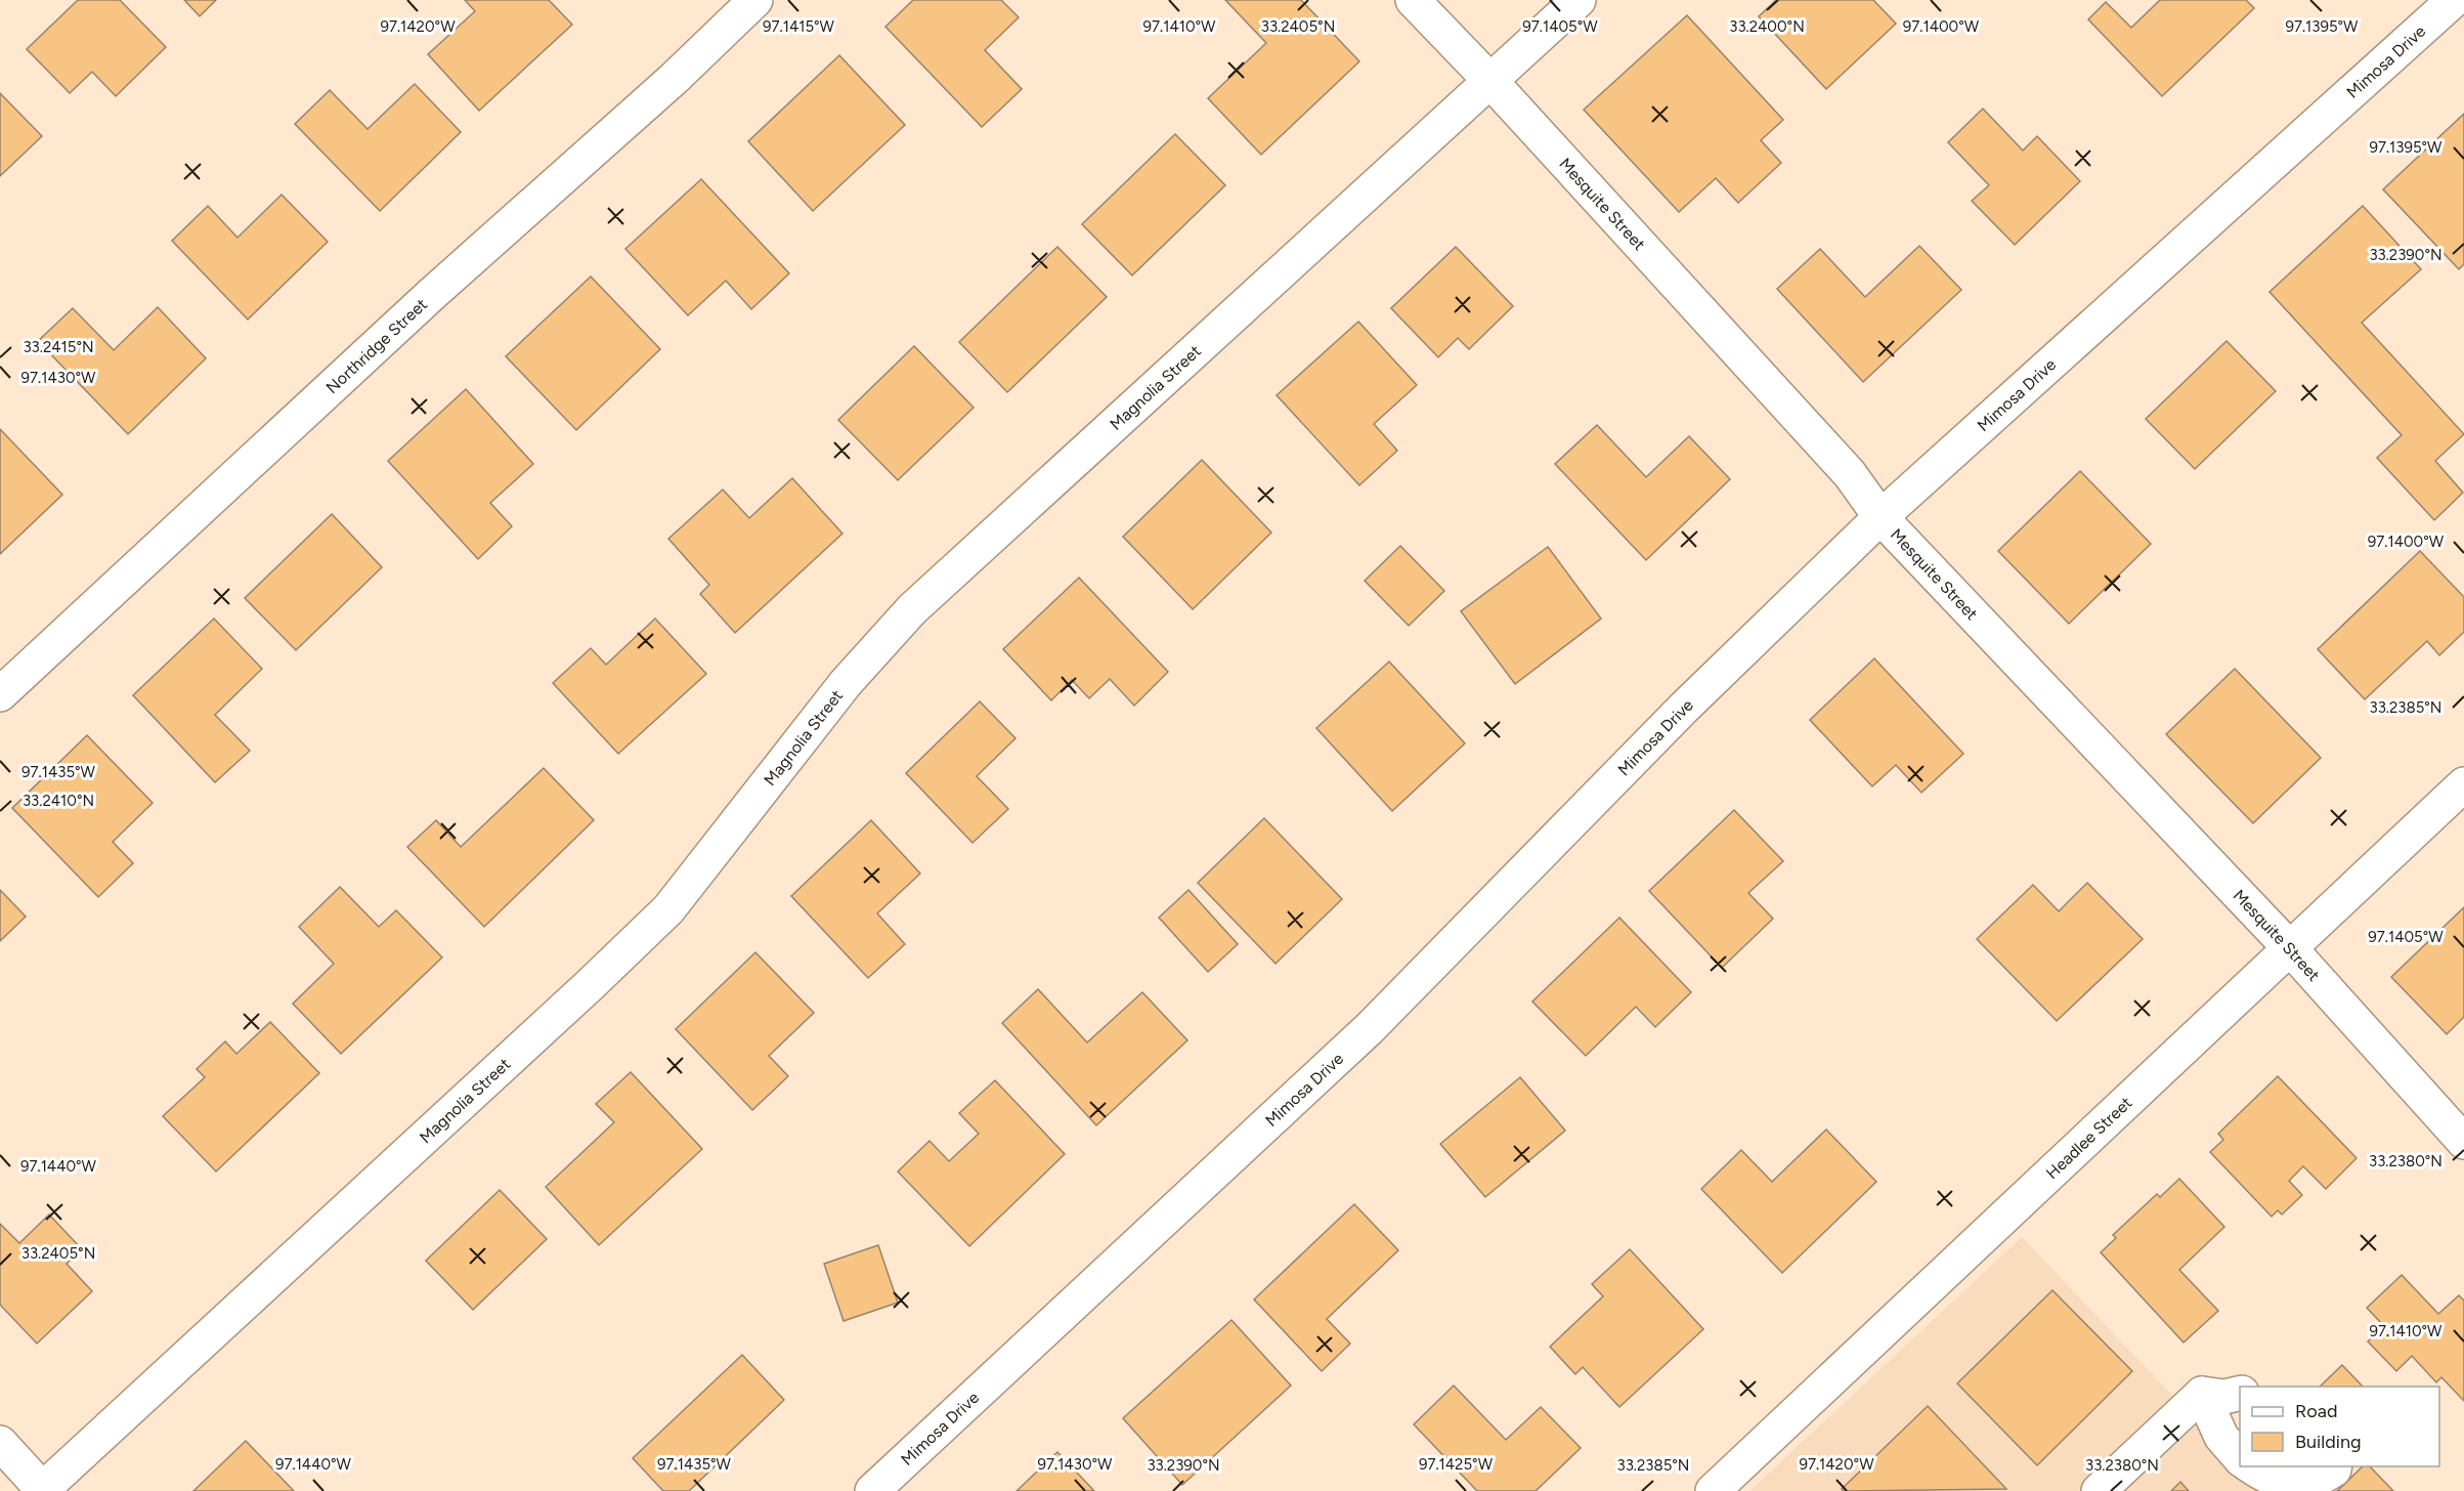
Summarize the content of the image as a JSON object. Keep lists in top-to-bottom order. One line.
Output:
{"streets":{"street":["Mimosa Drive","Mesquite Street","Northridge Street","Magnolia Street","Headlee Street"]},"crossings":[["Mimosa Drive","Mesquite Street"],["Mesquite Street","Magnolia Street"],["Mesquite Street","Headlee Street"]],"legend":["Road","Building"],"coordinates":["33.2405°N","33.2400°N","97.1400°W","97.1395°W","97.1420°W","97.1415°W","97.1410°W","97.1405°W","33.2390°N","33.2415°N","97.1430°W","33.2385°N","97.1435°W","33.2410°N","33.2380°N","97.1440°W","97.1425°W"]}
